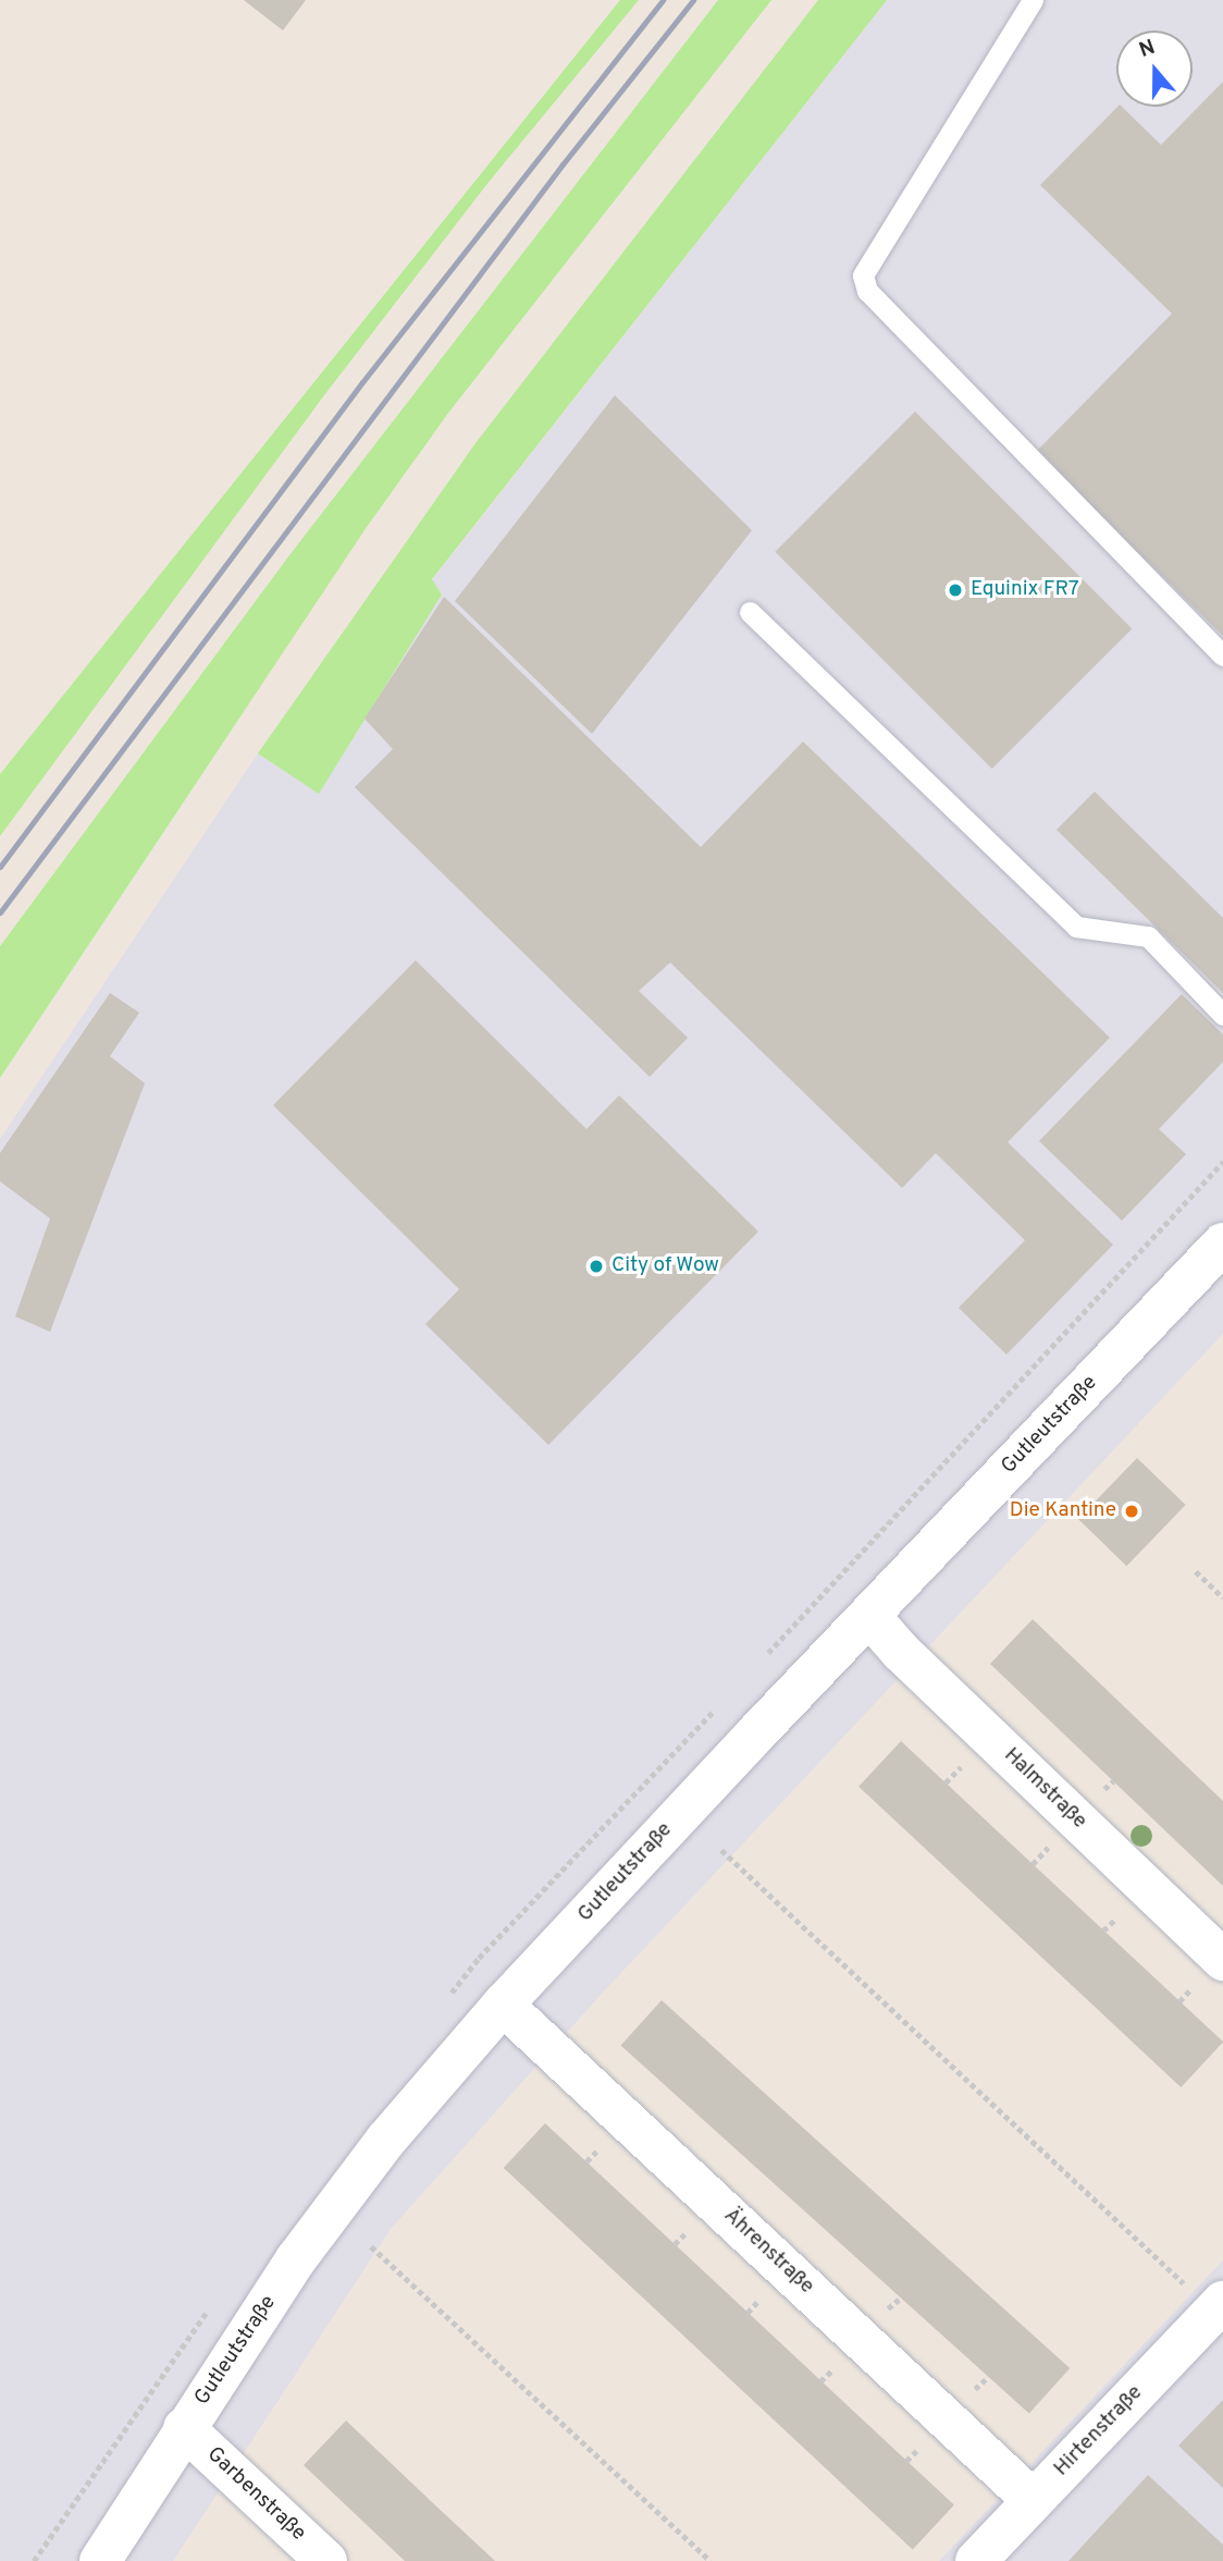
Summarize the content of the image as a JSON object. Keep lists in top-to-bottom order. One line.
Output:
{"streets":{"street":["Gutleutstraße","Halmstraße","Ährenstraße","Hirtenstraße","Garbenstraße"]},"crossings":[["Gutleutstraße","Halmstraße"],["Gutleutstraße","Ährenstraße"],["Gutleutstraße","Garbenstraße"],["Ährenstraße","Hirtenstraße"]],"places":["Equinix FR7","City of Wow","Die Kantine"],"north":"top"}
